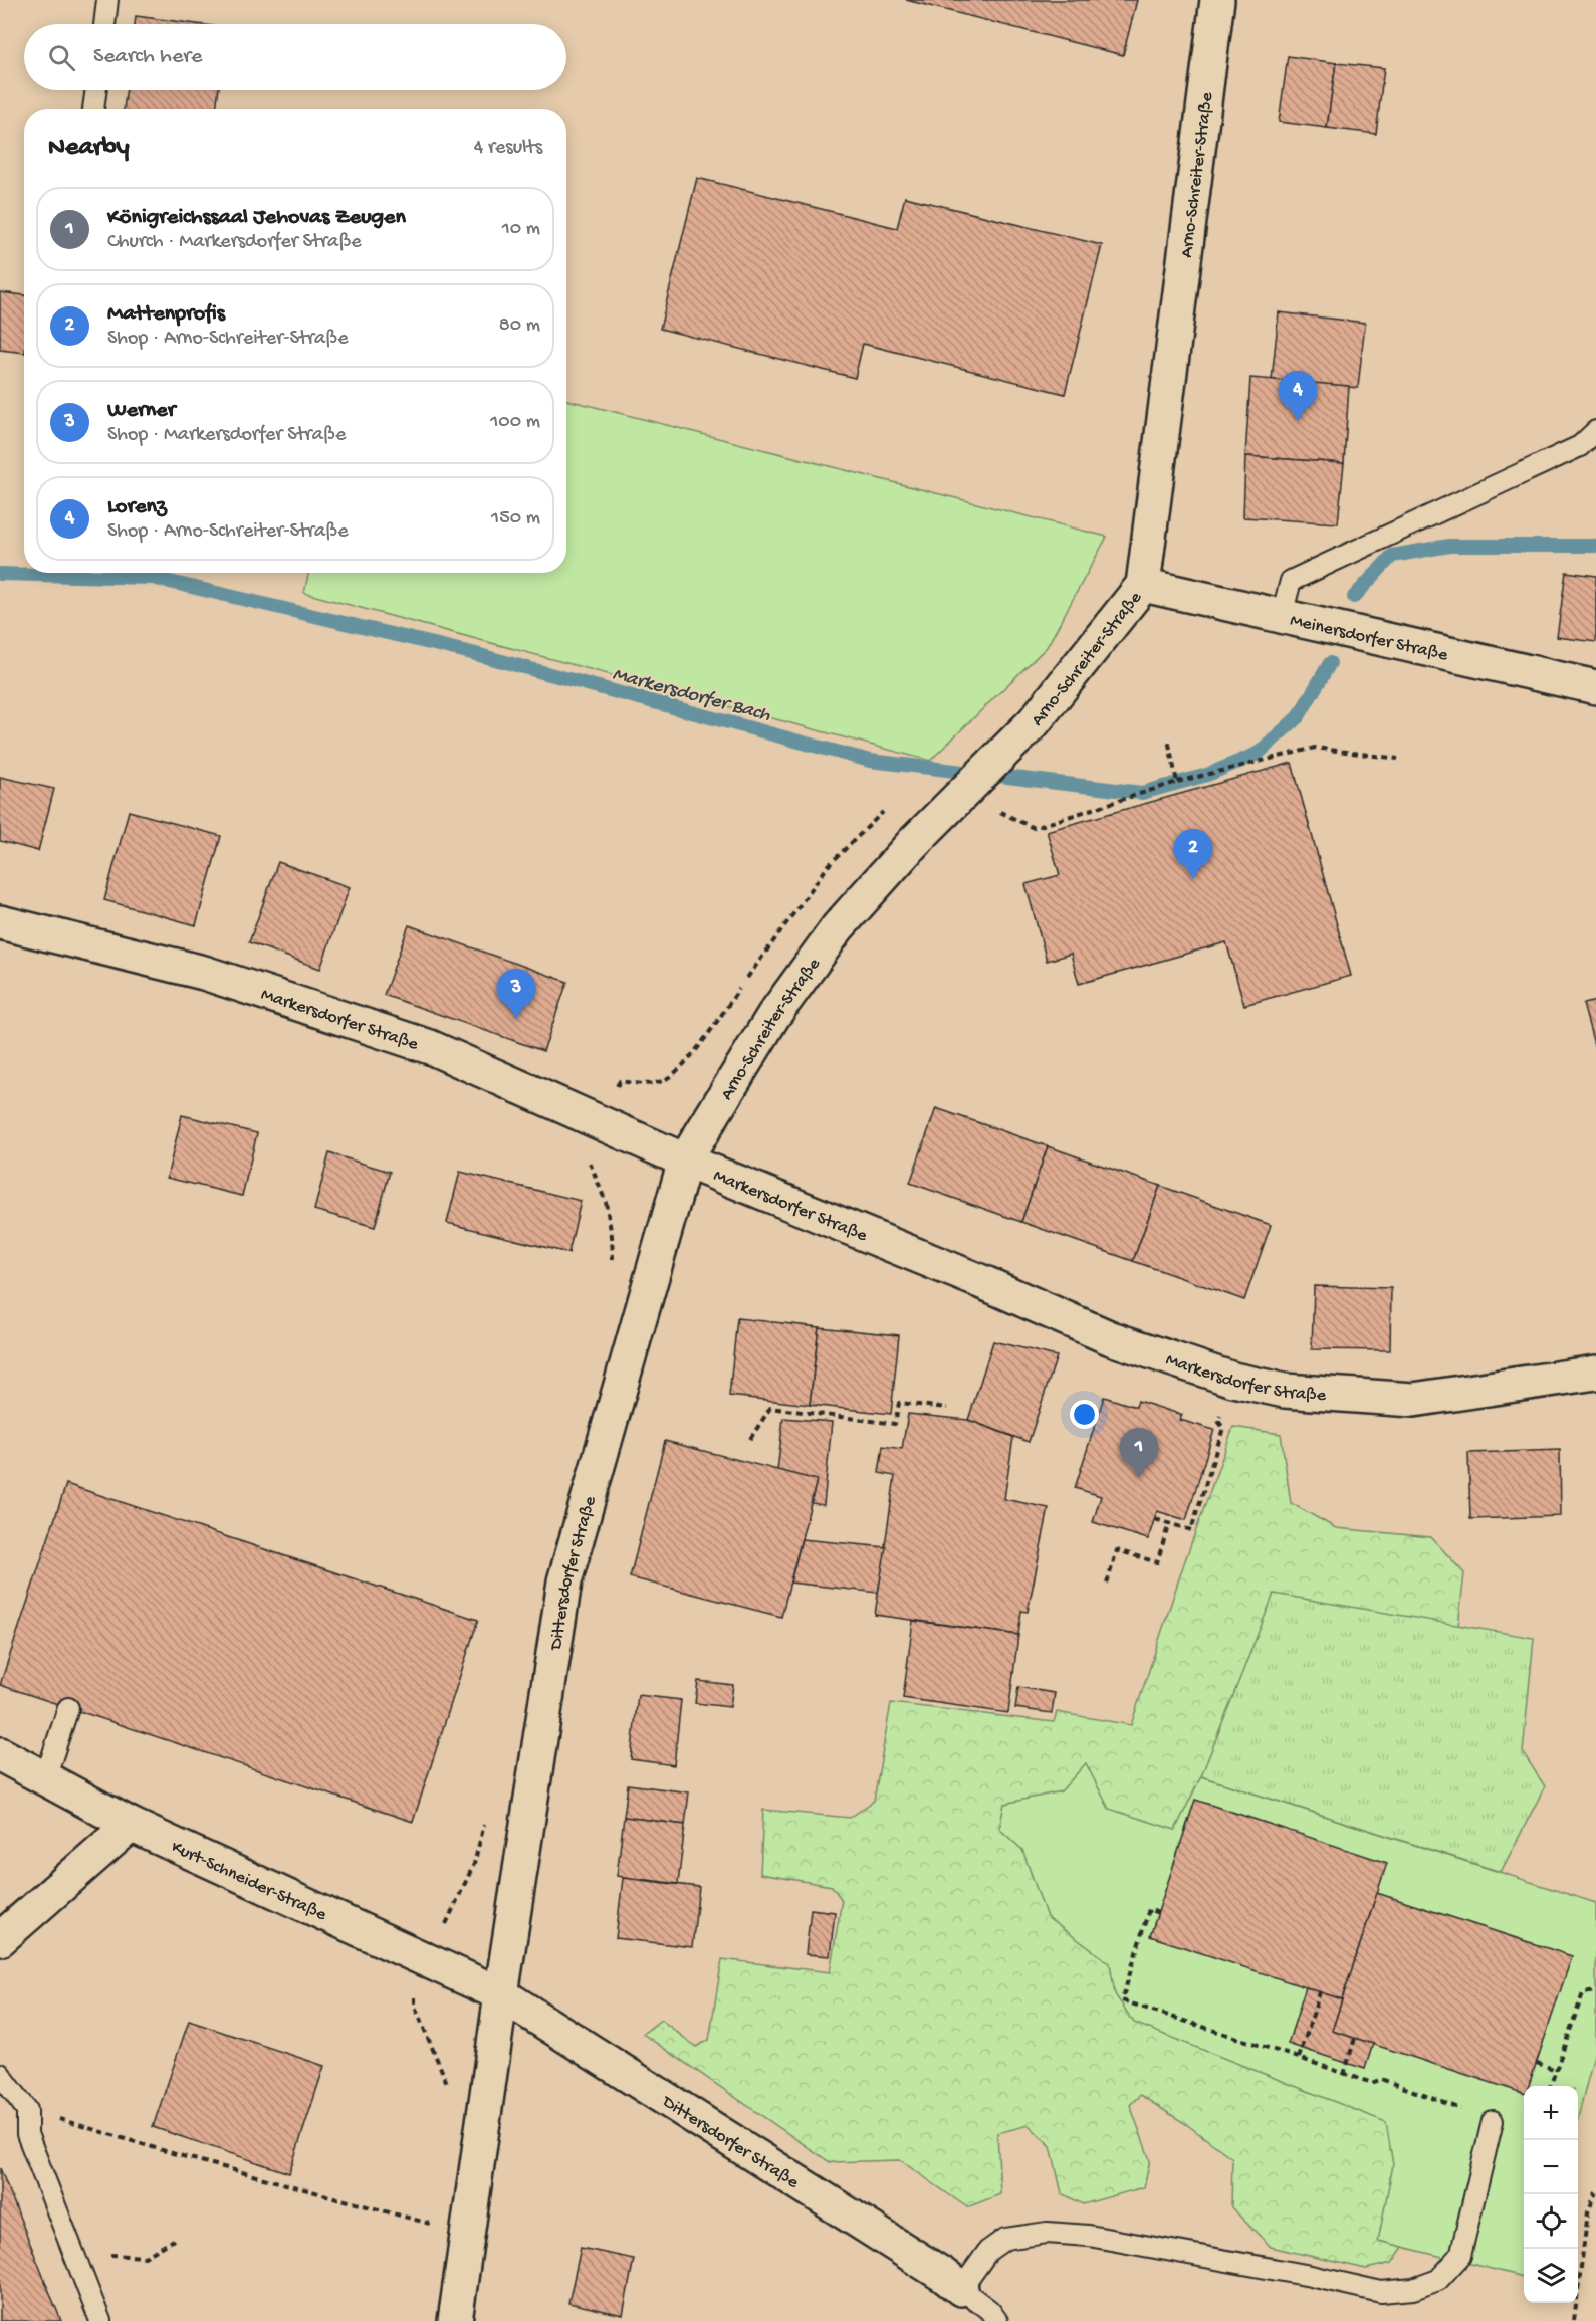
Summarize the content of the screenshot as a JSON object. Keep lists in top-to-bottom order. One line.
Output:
{"streets":{"street":["Arno-Schreiter-Straße","Meinersdorfer Straße","Markersdorfer Straße","Dittersdorfer Straße","Kurt-Schneider-Straße"]},"crossings":[["Arno-Schreiter-Straße","Meinersdorfer Straße"],["Arno-Schreiter-Straße","Markersdorfer Straße"],["Arno-Schreiter-Straße","Dittersdorfer Straße"],["Markersdorfer Straße","Dittersdorfer Straße"],["Dittersdorfer Straße","Kurt-Schneider-Straße"]],"water":["Markersdorfer Bach"],"page":{"search":"Search here","heading":["Nearby","4 results"],"list":[{"mark":"1","name":"Königreichssaal Jehovas Zeugen","note":"Church · Markersdorfer Straße","value":"10 m"},{"mark":"2","name":"Mattenprofis","note":"Shop · Arno-Schreiter-Straße","value":"80 m"},{"mark":"3","name":"Werner","note":"Shop · Markersdorfer Straße","value":"100 m"},{"mark":"4","name":"Lorenz","note":"Shop · Arno-Schreiter-Straße","value":"150 m"}],"pins":["4","2","3","1"],"map_buttons":["+","−"]}}
